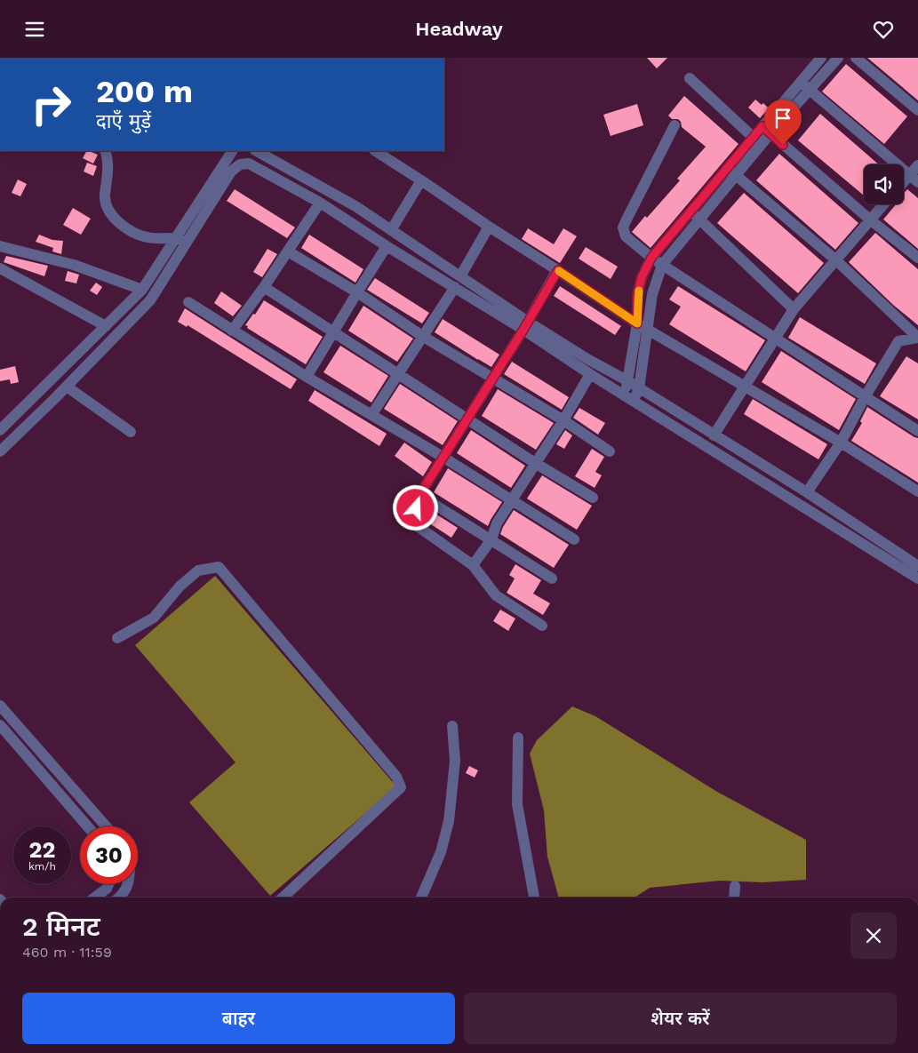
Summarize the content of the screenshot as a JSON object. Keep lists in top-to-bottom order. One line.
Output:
{"page":{"header":"Headway","turn":["200 m","दाएँ मुड़ें"],"speed":"22 km/h","limit":"30","heading":["2 मिनट","460 m · 11:59"],"buttons":["बाहर","शेयर करें"]}}
